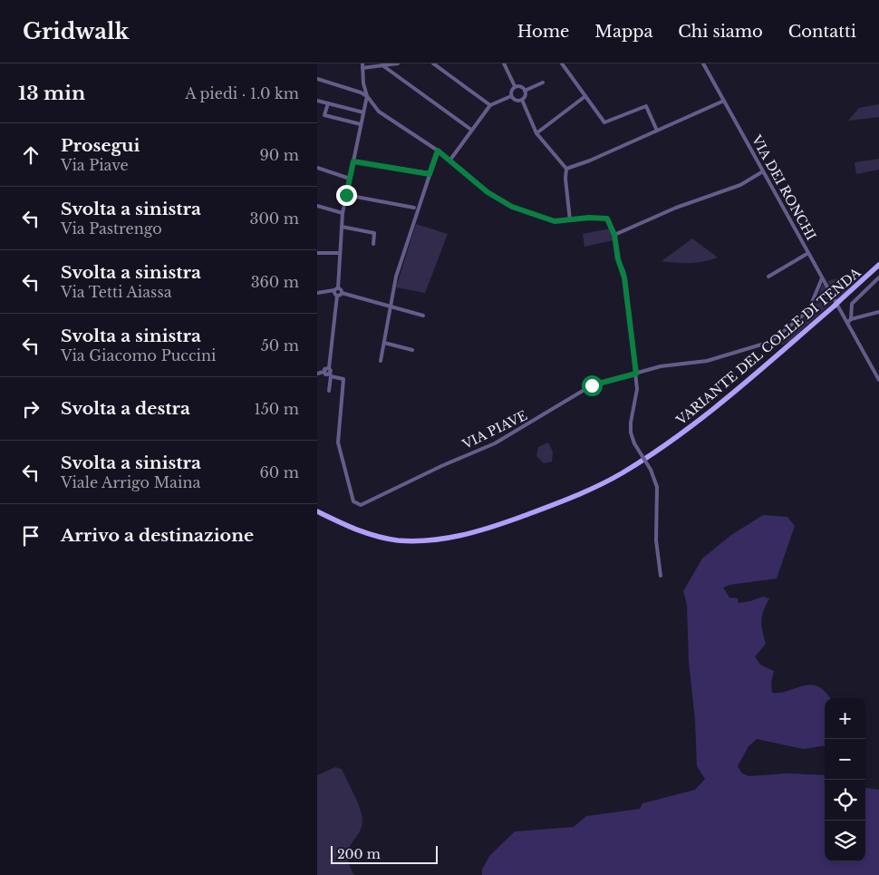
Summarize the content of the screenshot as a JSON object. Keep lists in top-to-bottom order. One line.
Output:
{"streets":{"main road":["VARIANTE DEL COLLE DI TENDA"],"street":["VIA DEI RONCHI","VIA PIAVE"]},"crossings":[["VIA DEI RONCHI","VIA PIAVE"]],"scale_bar":"200 m","page":{"header":"Gridwalk","nav":["Home","Mappa","Chi siamo","Contatti"],"heading":["13 min","A piedi · 1.0 km"],"list":[["Prosegui","Via Piave","90 m"],["Svolta a sinistra","Via Pastrengo","300 m"],["Svolta a sinistra","Via Tetti Aiassa","360 m"],["Svolta a sinistra","Via Giacomo Puccini","50 m"],["Svolta a destra","150 m"],["Svolta a sinistra","Viale Arrigo Maina","60 m"],"Arrivo a destinazione"],"map_buttons":["+","−"],"scale":"200 m"}}
